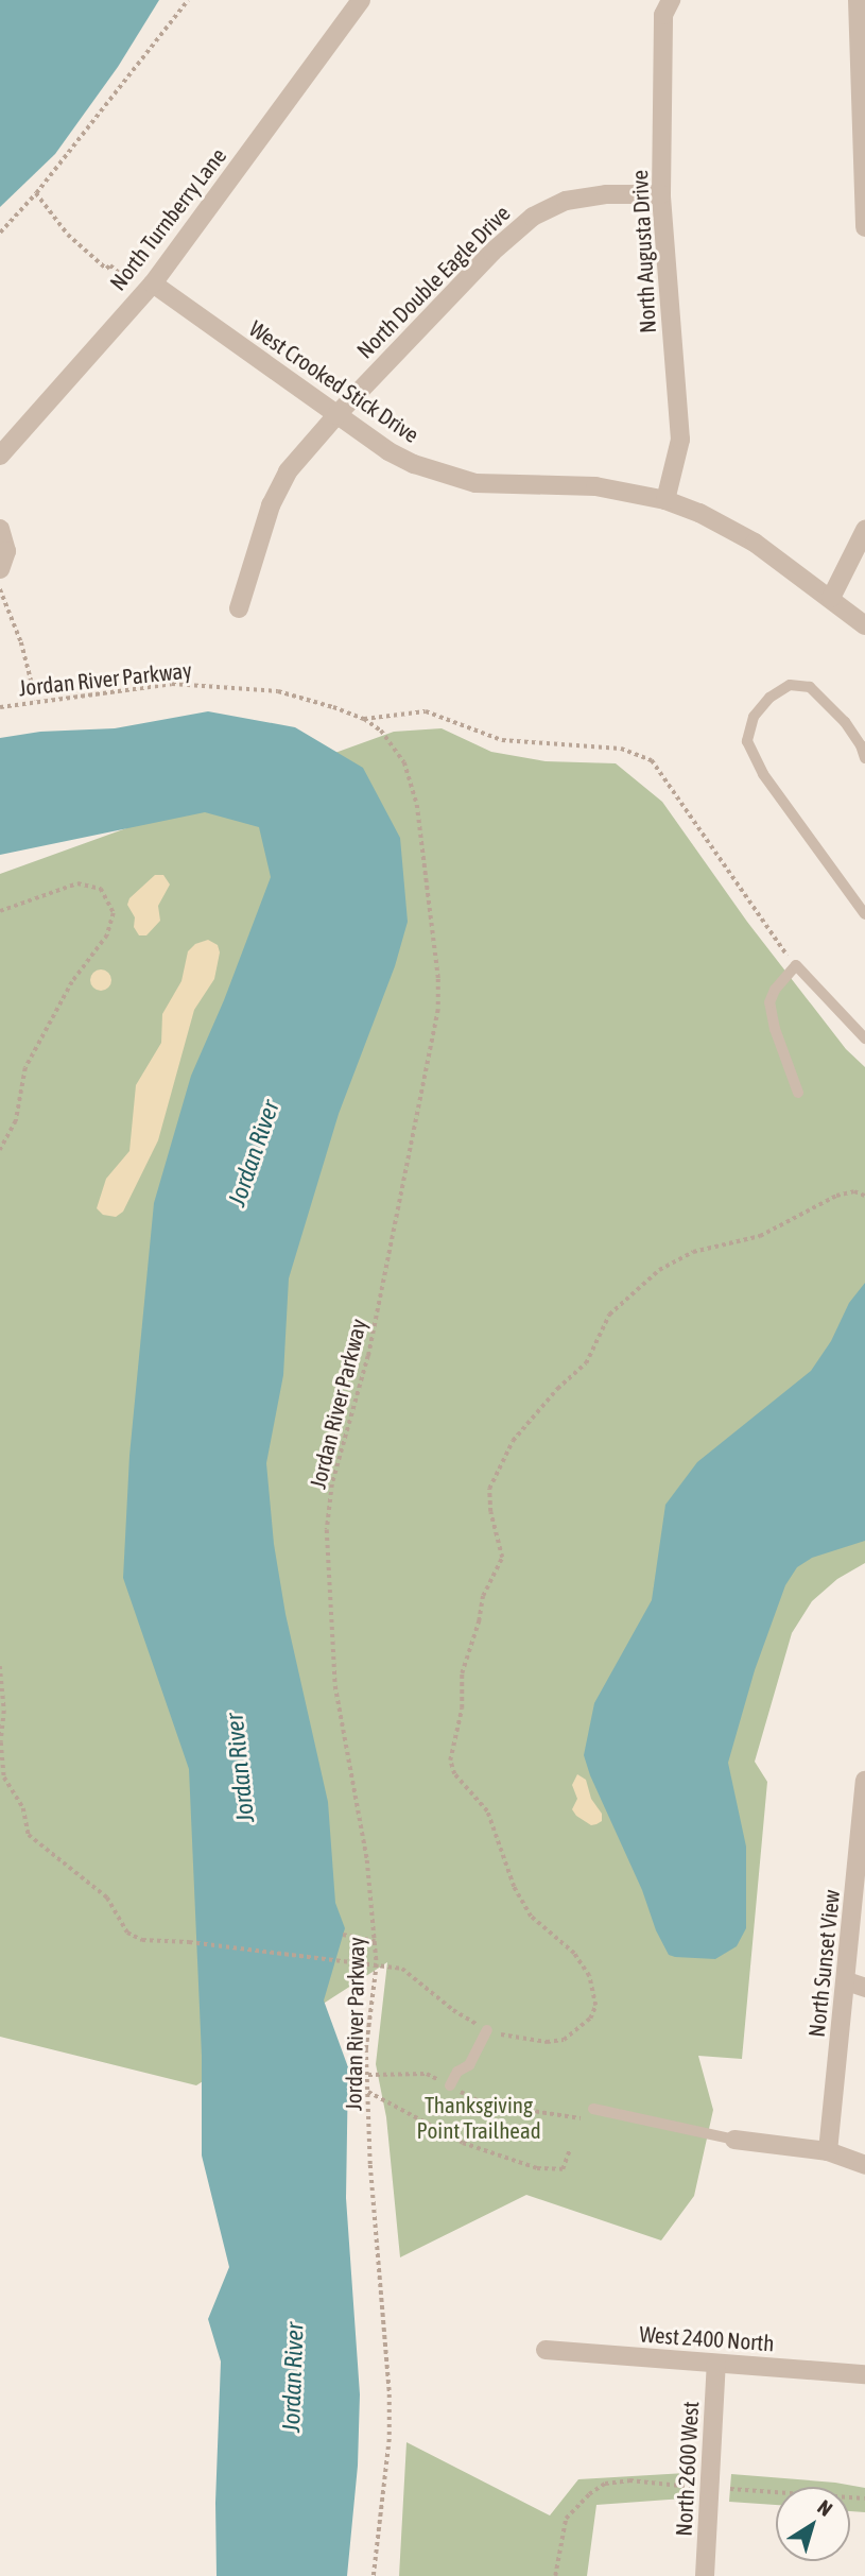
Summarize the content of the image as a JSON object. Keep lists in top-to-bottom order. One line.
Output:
{"streets":{"street":["North Turnberry Lane","North Augusta Drive","North Double Eagle Drive","West Crooked Stick Drive","North Sunset View","West 2400 North","North 2600 West"],"path":["Jordan River Parkway"]},"crossings":[["North Turnberry Lane","West Crooked Stick Drive"],["North Augusta Drive","North Double Eagle Drive"],["North Augusta Drive","West Crooked Stick Drive"],["North Double Eagle Drive","West Crooked Stick Drive"],["West 2400 North","North 2600 West"]],"water":["Jordan River"],"parks":["Thanksgiving Point Trailhead"],"north":"top right"}
